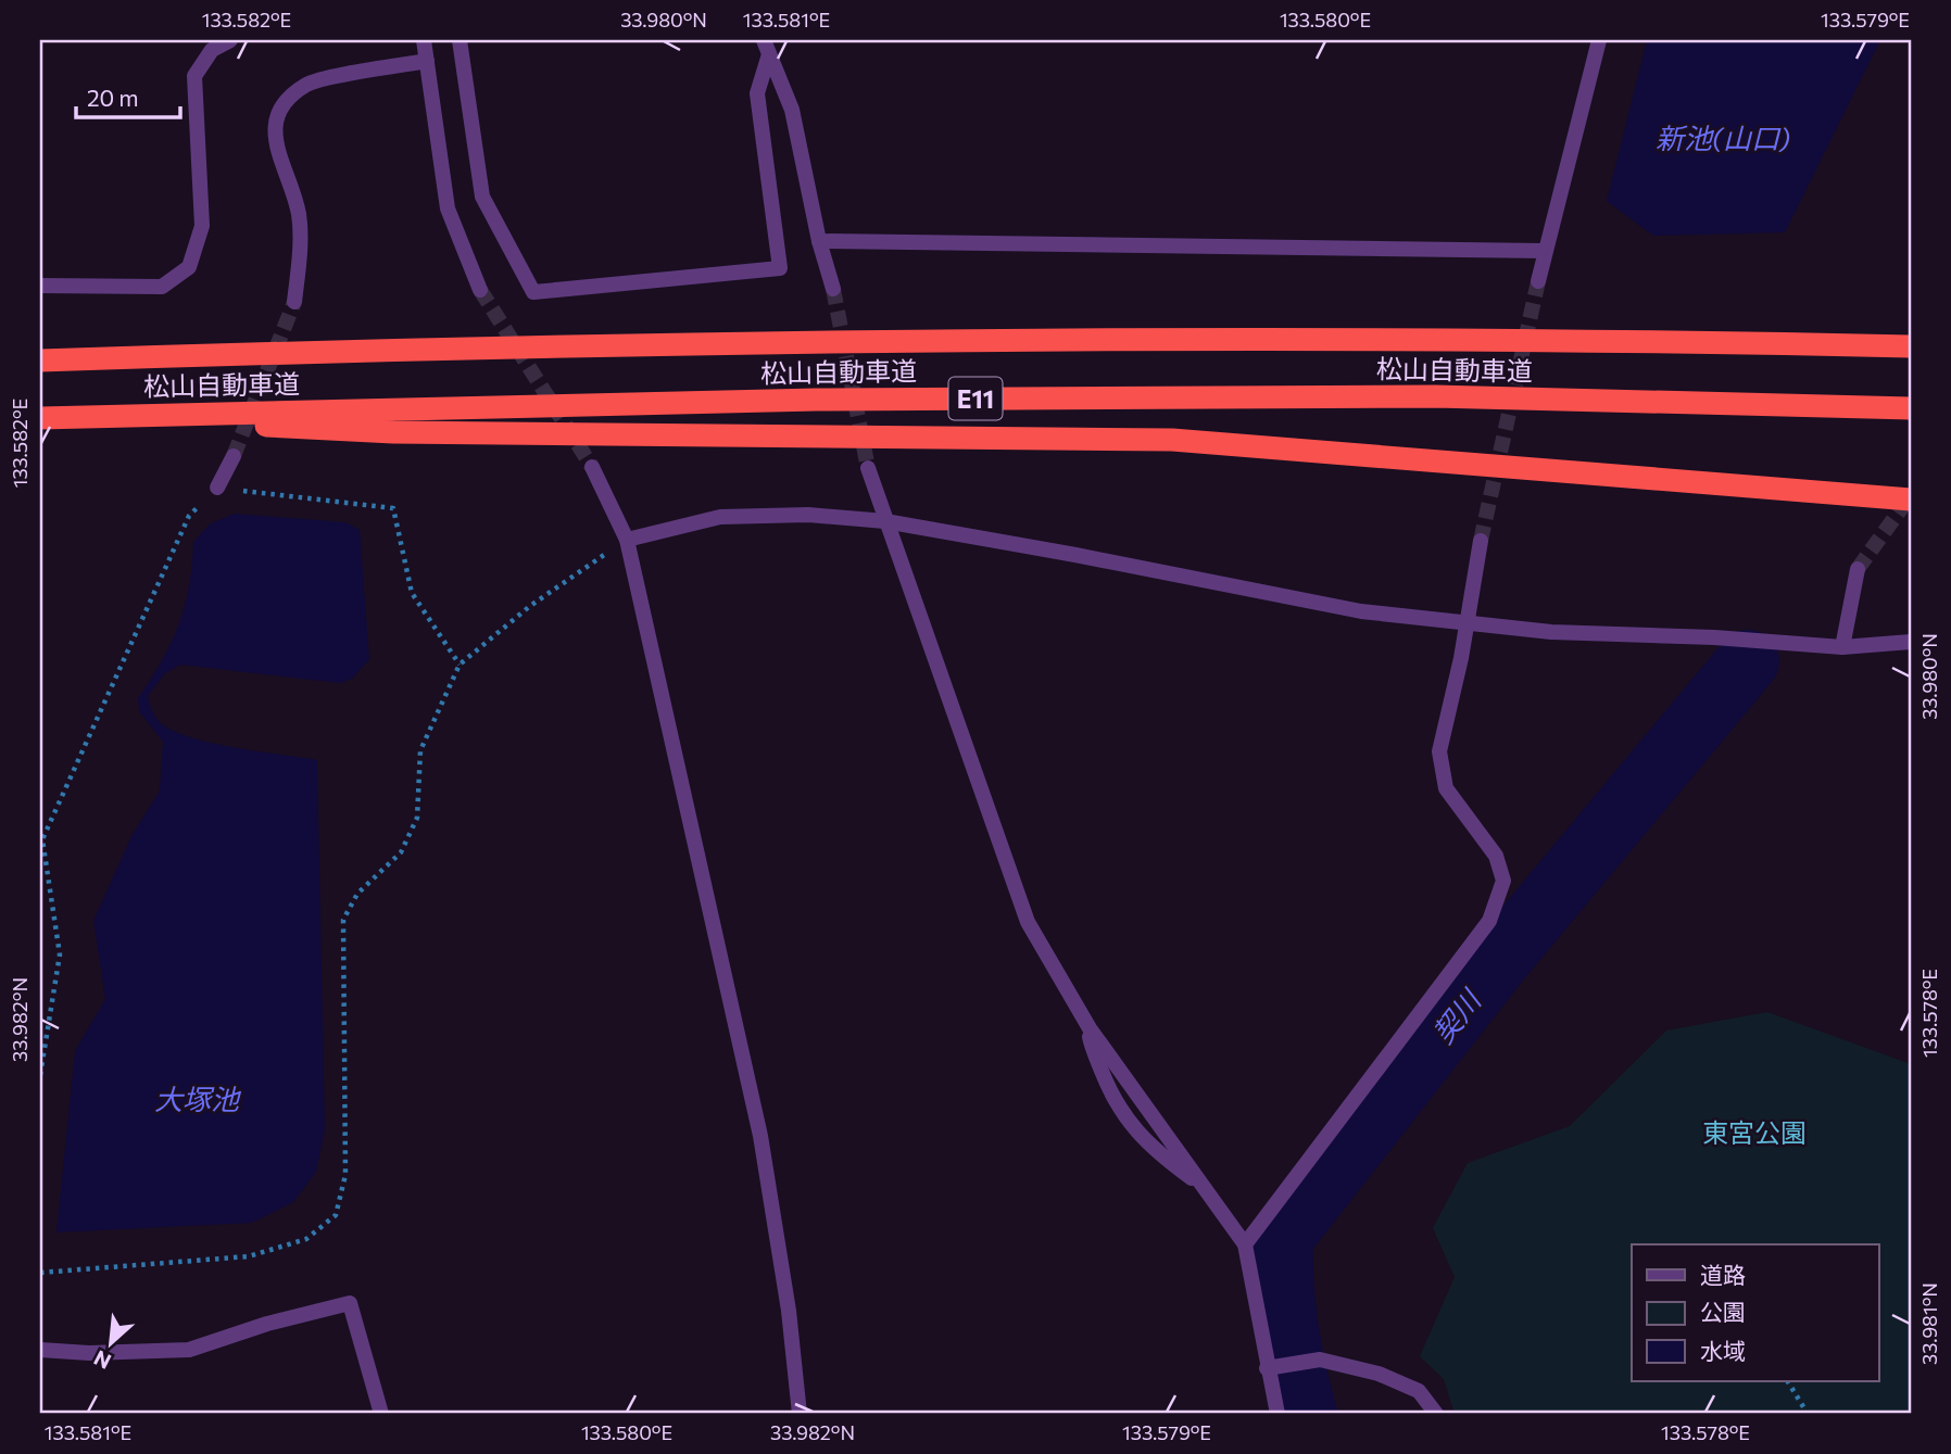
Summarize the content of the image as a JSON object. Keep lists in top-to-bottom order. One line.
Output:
{"streets":{"highway":["松山自動車道","E11"]},"water":["新池(山口)","契川","大塚池"],"parks":["東宮公園"],"legend":["道路","公園","水域"],"scale_bar":"20 m","north":"bottom left","coordinates":["133.582°E","33.980°N","133.581°E","133.580°E","133.579°E","133.578°E","33.982°N","33.981°N"]}
